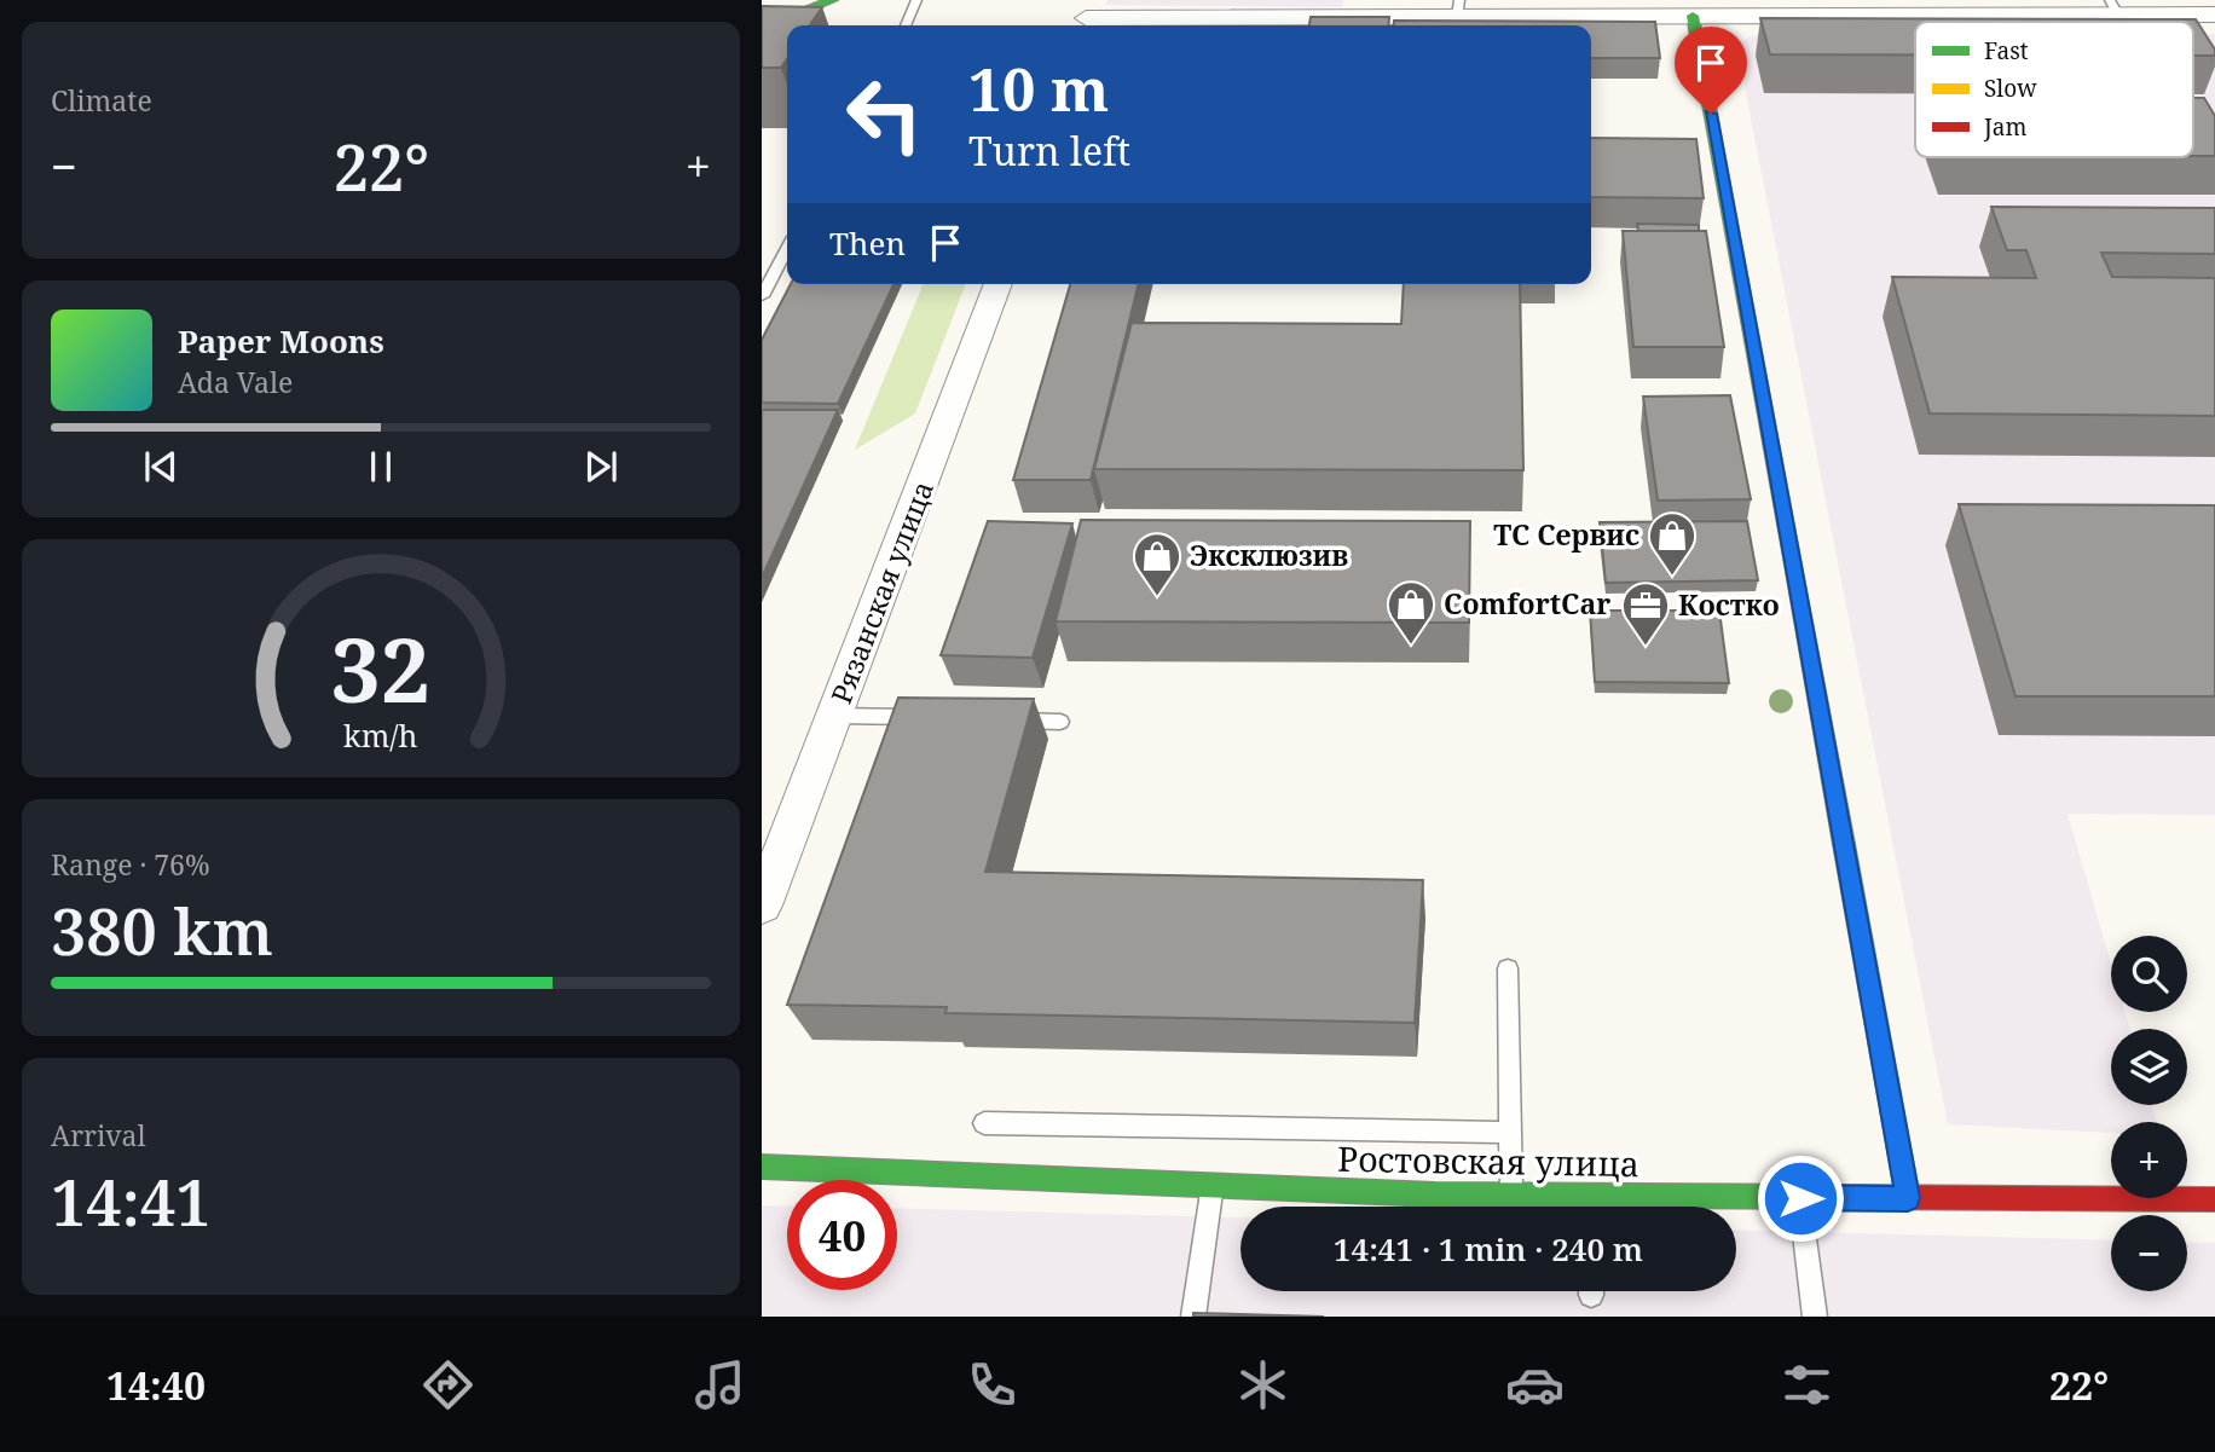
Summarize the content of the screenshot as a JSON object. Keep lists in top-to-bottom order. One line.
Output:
{"streets":{"street":["Рязанская улица","Ростовская улица"]},"places":{"shop":["ТС Сервис","Эксклюзив","ComfortCar"],"office":["Костко"]},"legend":["Fast","Slow","Jam"],"page":{"tile":["Climate",["Range · 76%","380 km"],["Arrival","14:41"]],"turn":["10 m","Turn left"],"heat":["−","22°","+"],"then":"Then","song":["Paper Moons","Ada Vale"],"map_buttons":["+","−"],"limit":"40","trip":"14:41 · 1 min · 240 m","tabs":["14:40","22°"],"gauge":["32","km/h"]}}
